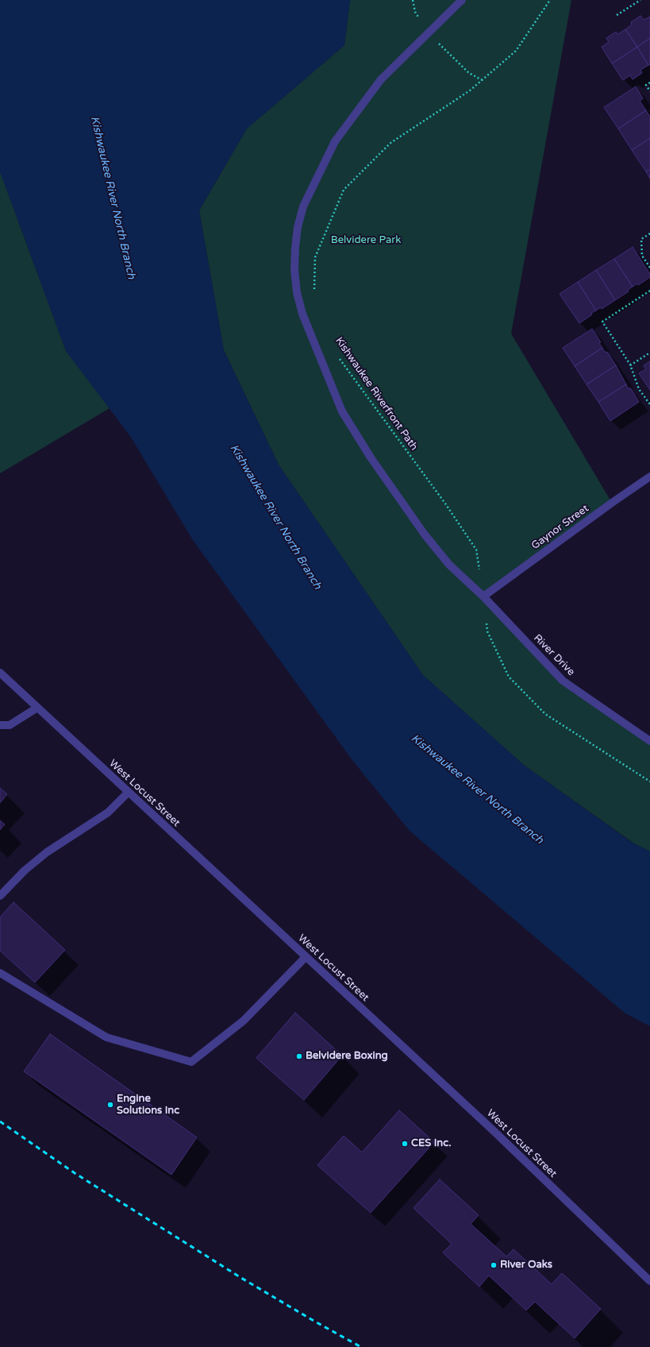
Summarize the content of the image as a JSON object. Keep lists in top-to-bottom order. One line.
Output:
{"streets":{"street":["Gaynor Street","River Drive","West Locust Street"],"path":["Kishwaukee Riverfront Path"]},"crossings":[["Kishwaukee Riverfront Path","Gaynor Street"],["Kishwaukee Riverfront Path","River Drive"],["Gaynor Street","River Drive"]],"water":["Kishwaukee River North Branch"],"parks":["Belvidere Park"],"places":["Belvidere Boxing","Engine Solutions Inc","CES Inc.","River Oaks"]}
